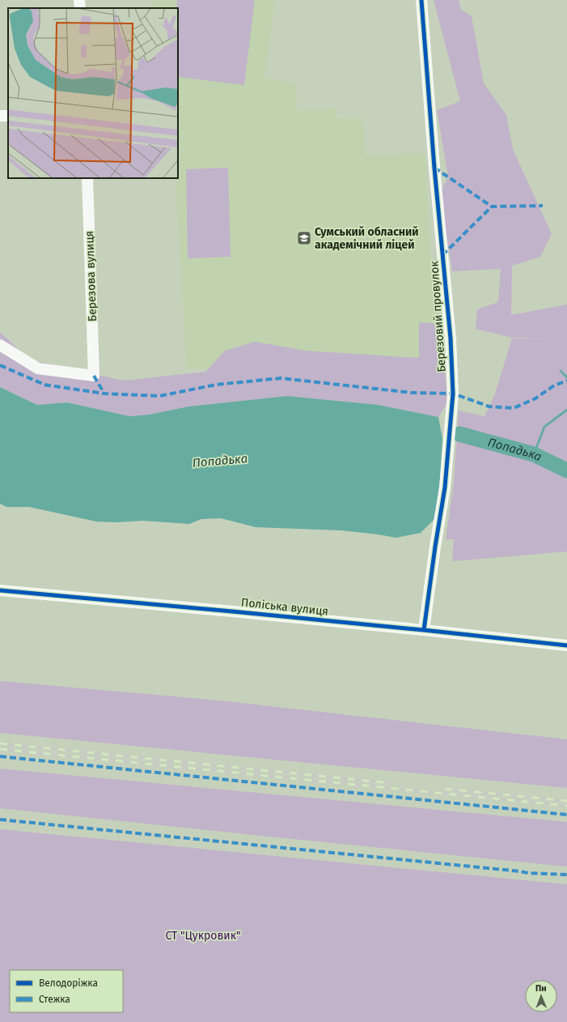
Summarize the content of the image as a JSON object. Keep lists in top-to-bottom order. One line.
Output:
{"streets":{"street":["Березова вулиця","Березовий провулок","Поліська вулиця"]},"crossings":[["Березовий провулок","Поліська вулиця"]],"water":["Попадька"],"parks":["СТ \"Цукровик\""],"places":{"school or university":["Сумський обласний академічний ліцей"]},"legend":["Велодоріжка","Стежка"],"north":"top"}
